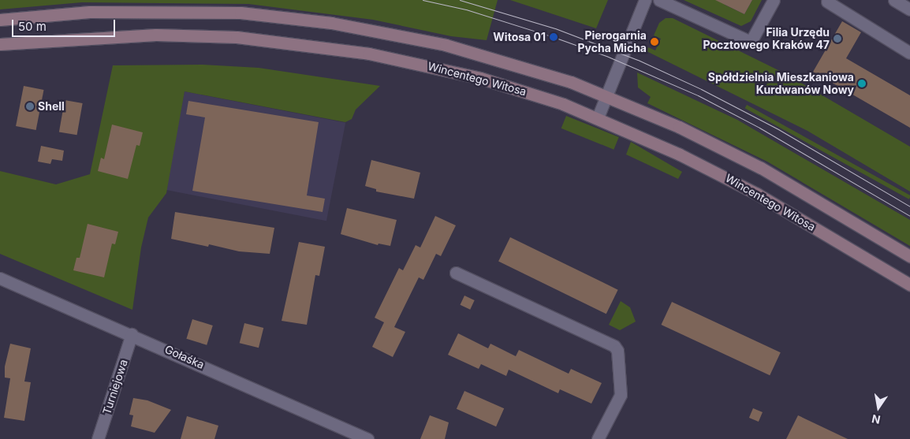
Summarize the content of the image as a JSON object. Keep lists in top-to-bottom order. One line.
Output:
{"streets":{"main road":["Wincentego Witosa"],"street":["Gołaśka","Turniejowa"]},"crossings":[["Gołaśka","Turniejowa"]],"places":["Witosa 01","Filia Urzędu Pocztowego Kraków 47","Pierogarnia Pycha Micha","Spółdzielnia Mieszkaniowa Kurdwanów Nowy","Shell"],"scale_bar":"50 m","north":"bottom"}
